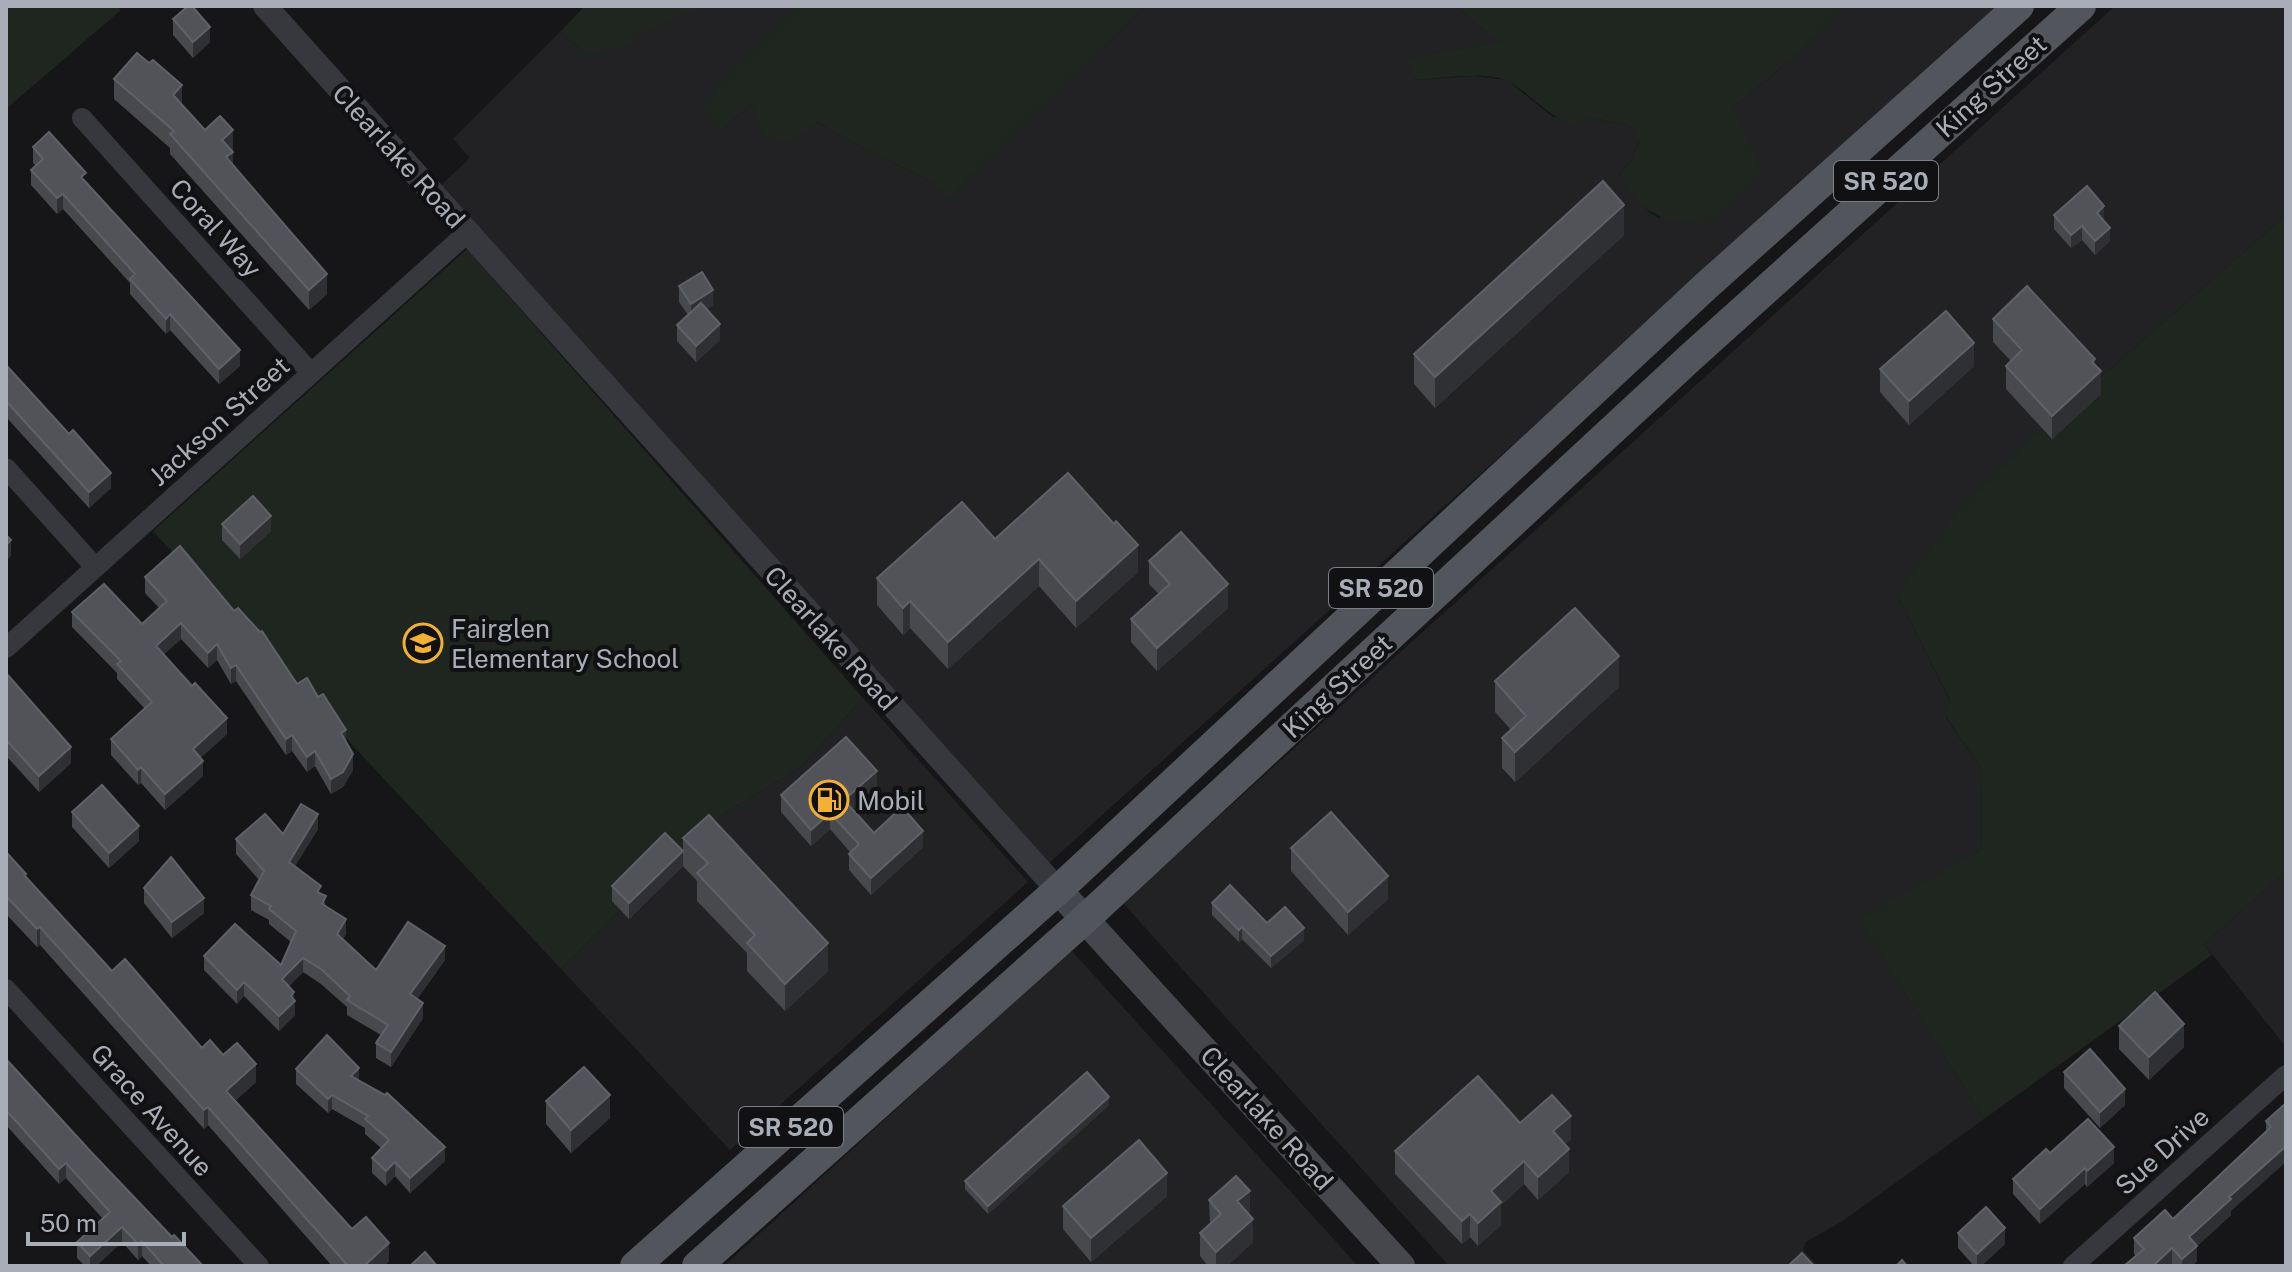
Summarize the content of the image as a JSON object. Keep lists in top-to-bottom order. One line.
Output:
{"streets":{"main road":["King Street","Clearlake Road","SR 520"],"street":["Coral Way","Jackson Street","Grace Avenue","Sue Drive"]},"crossings":[["King Street","Clearlake Road"],["Clearlake Road","Jackson Street"],["Coral Way","Jackson Street"]],"places":{"school or university":["Fairglen Elementary School"],"fuel station":["Mobil"]},"scale_bar":"50 m"}
